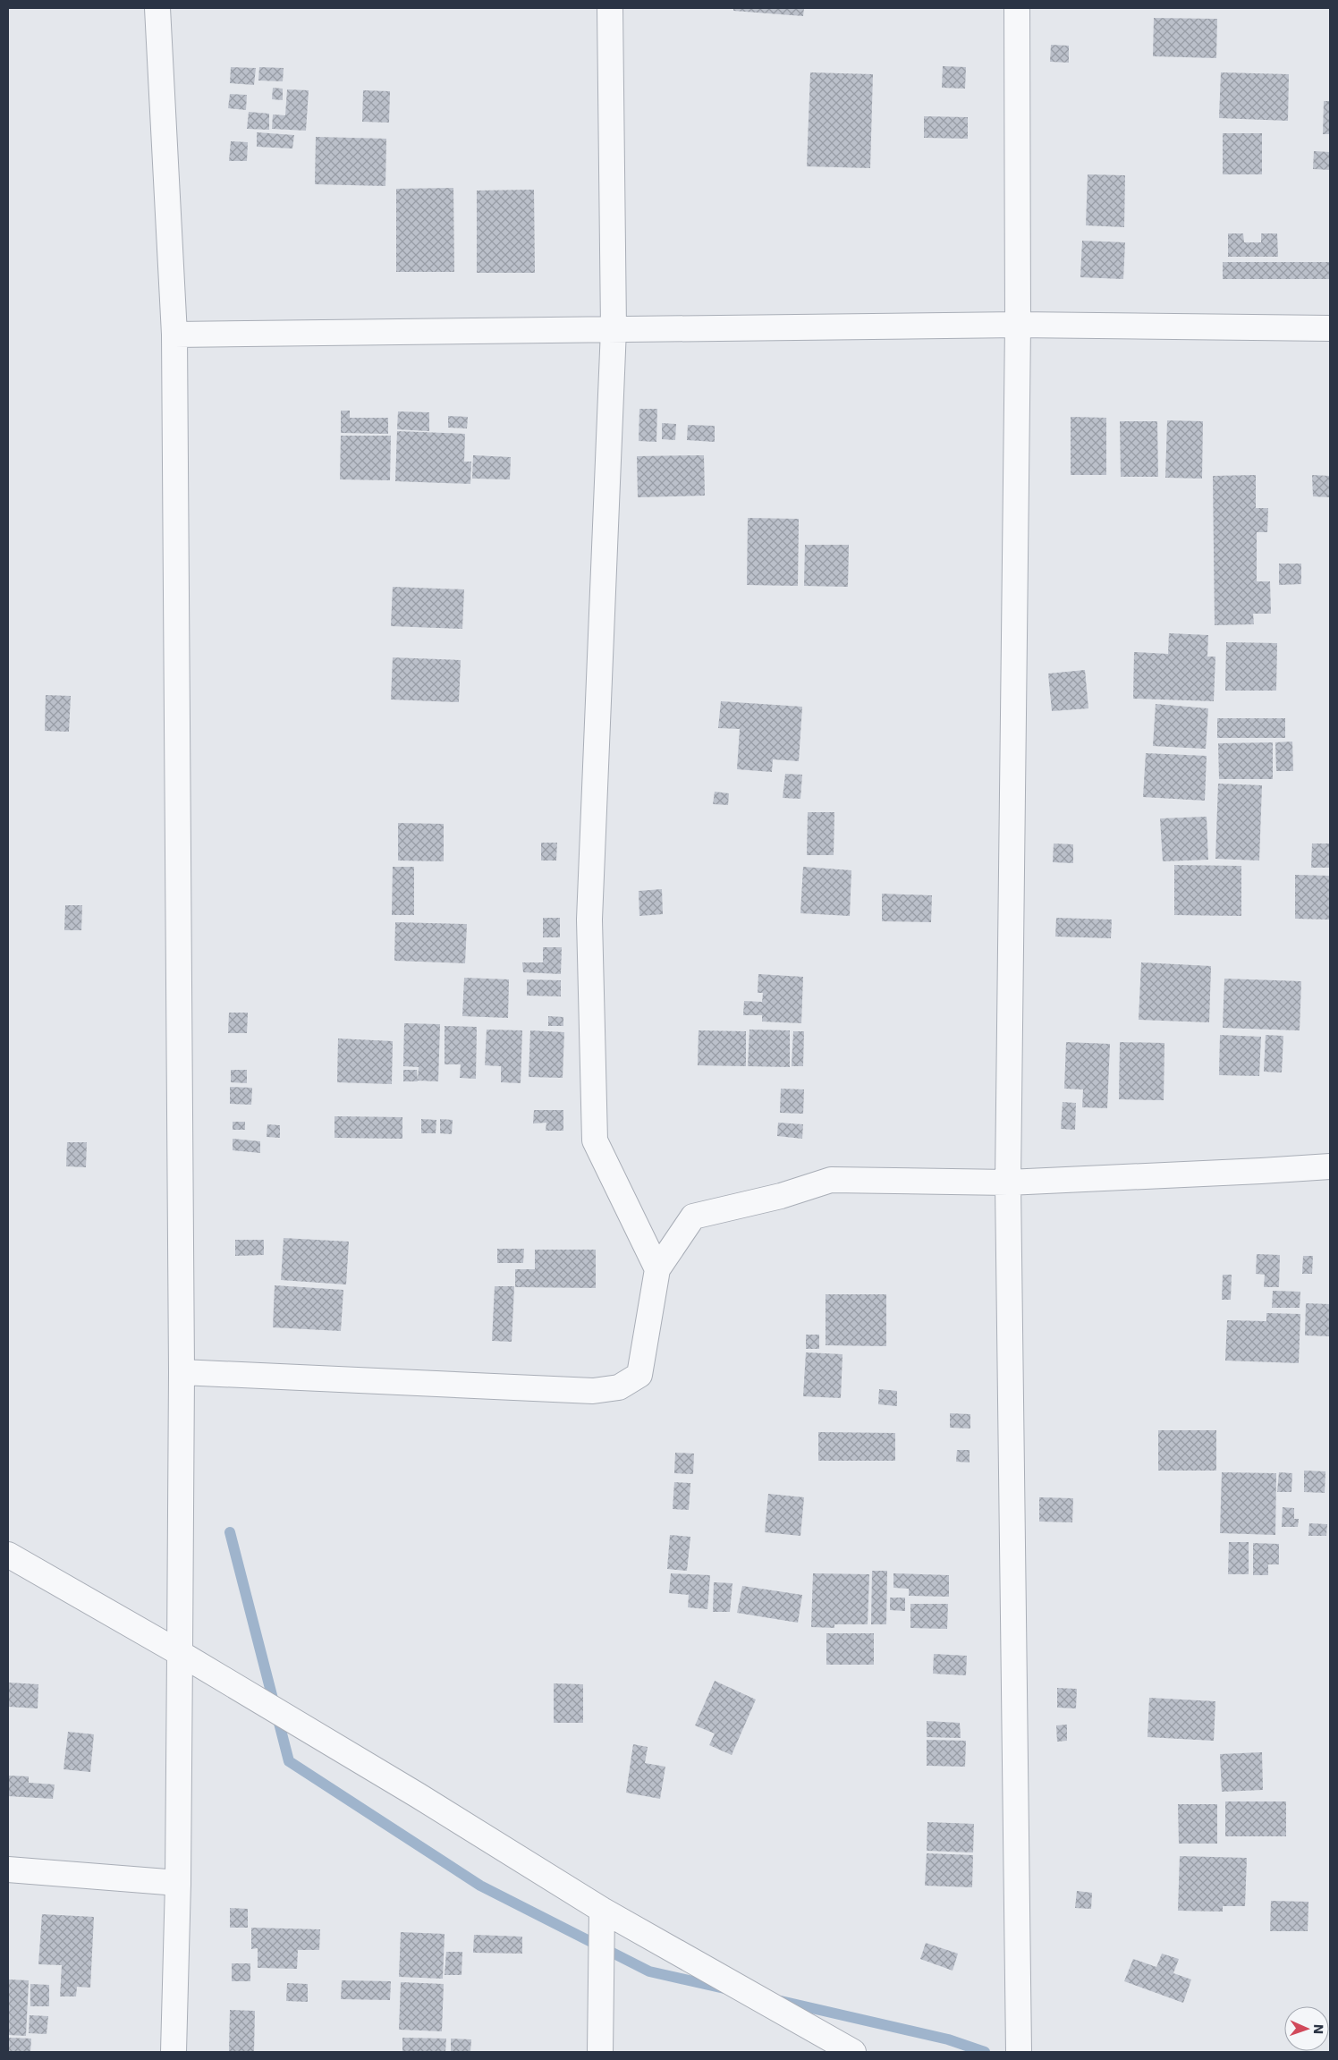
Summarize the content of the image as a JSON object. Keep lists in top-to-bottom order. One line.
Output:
{"north":"right"}
